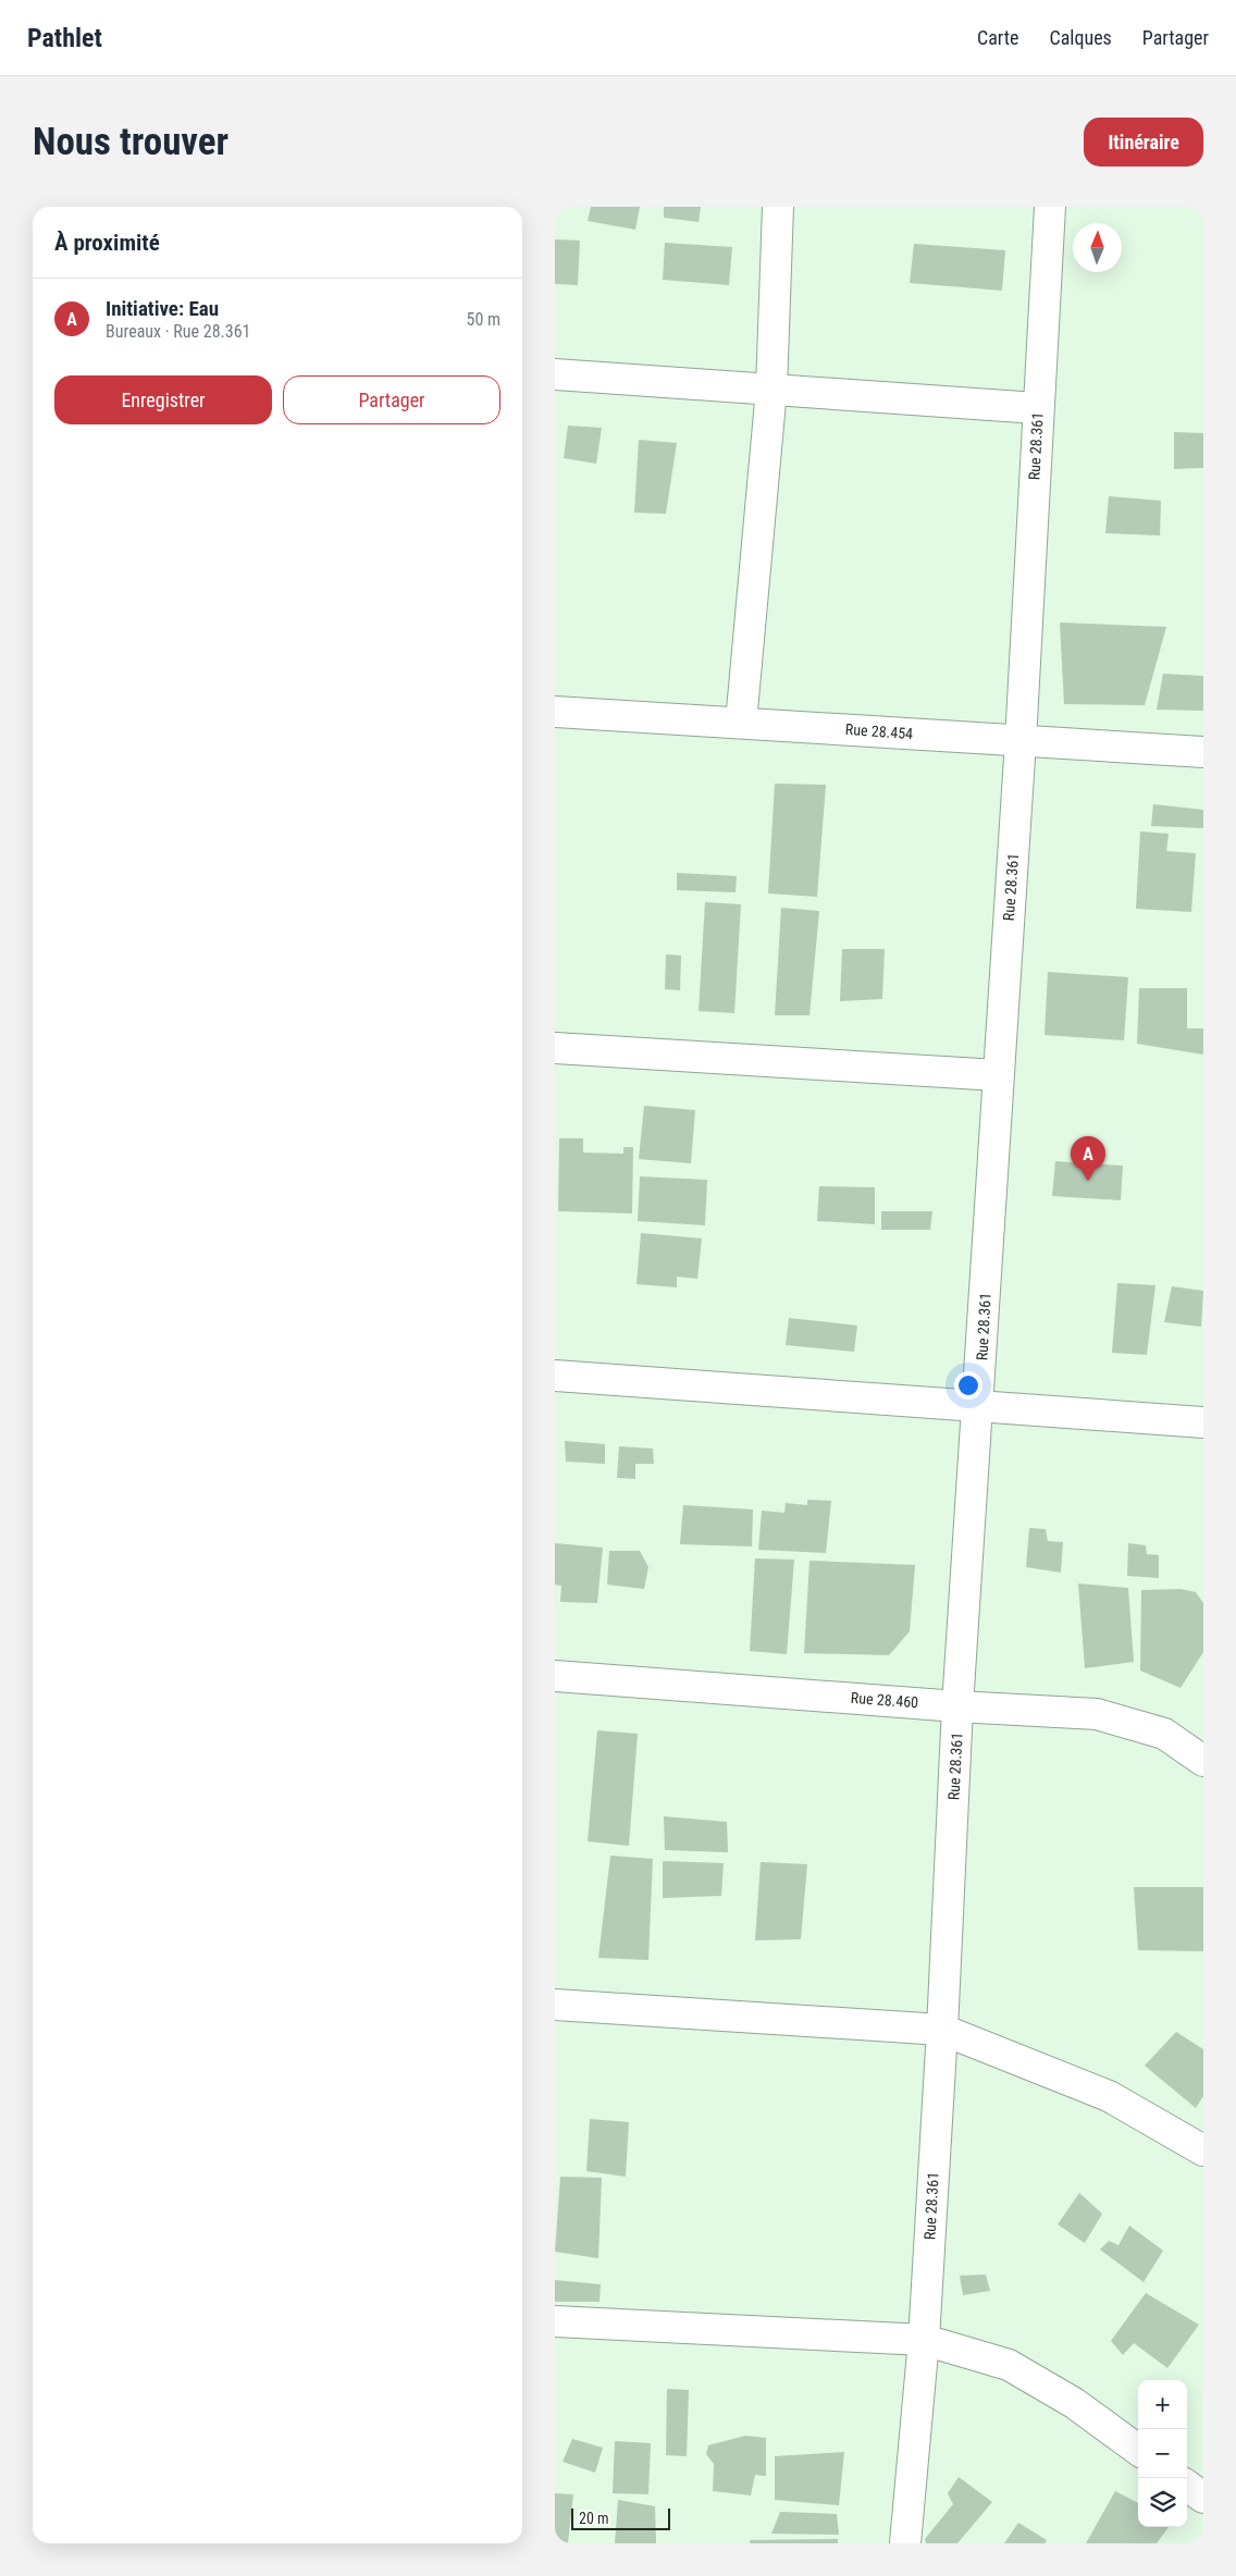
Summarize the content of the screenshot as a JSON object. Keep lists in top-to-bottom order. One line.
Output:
{"streets":{"street":["Rue 28.361","Rue 28.454","Rue 28.460"]},"crossings":[["Rue 28.361","Rue 28.454"],["Rue 28.361","Rue 28.460"]],"scale_bar":"20 m","north":"top","page":{"header":"Pathlet","nav":["Carte","Calques","Partager"],"buttons":["Itinéraire",["Enregistrer","Partager"]],"title":"Nous trouver","heading":"À proximité","list":[{"mark":"A","name":"Initiative: Eau","note":"Bureaux · Rue 28.361","value":"50 m"}],"pins":"A","map_buttons":["+","−"],"scale":"20 m"}}
